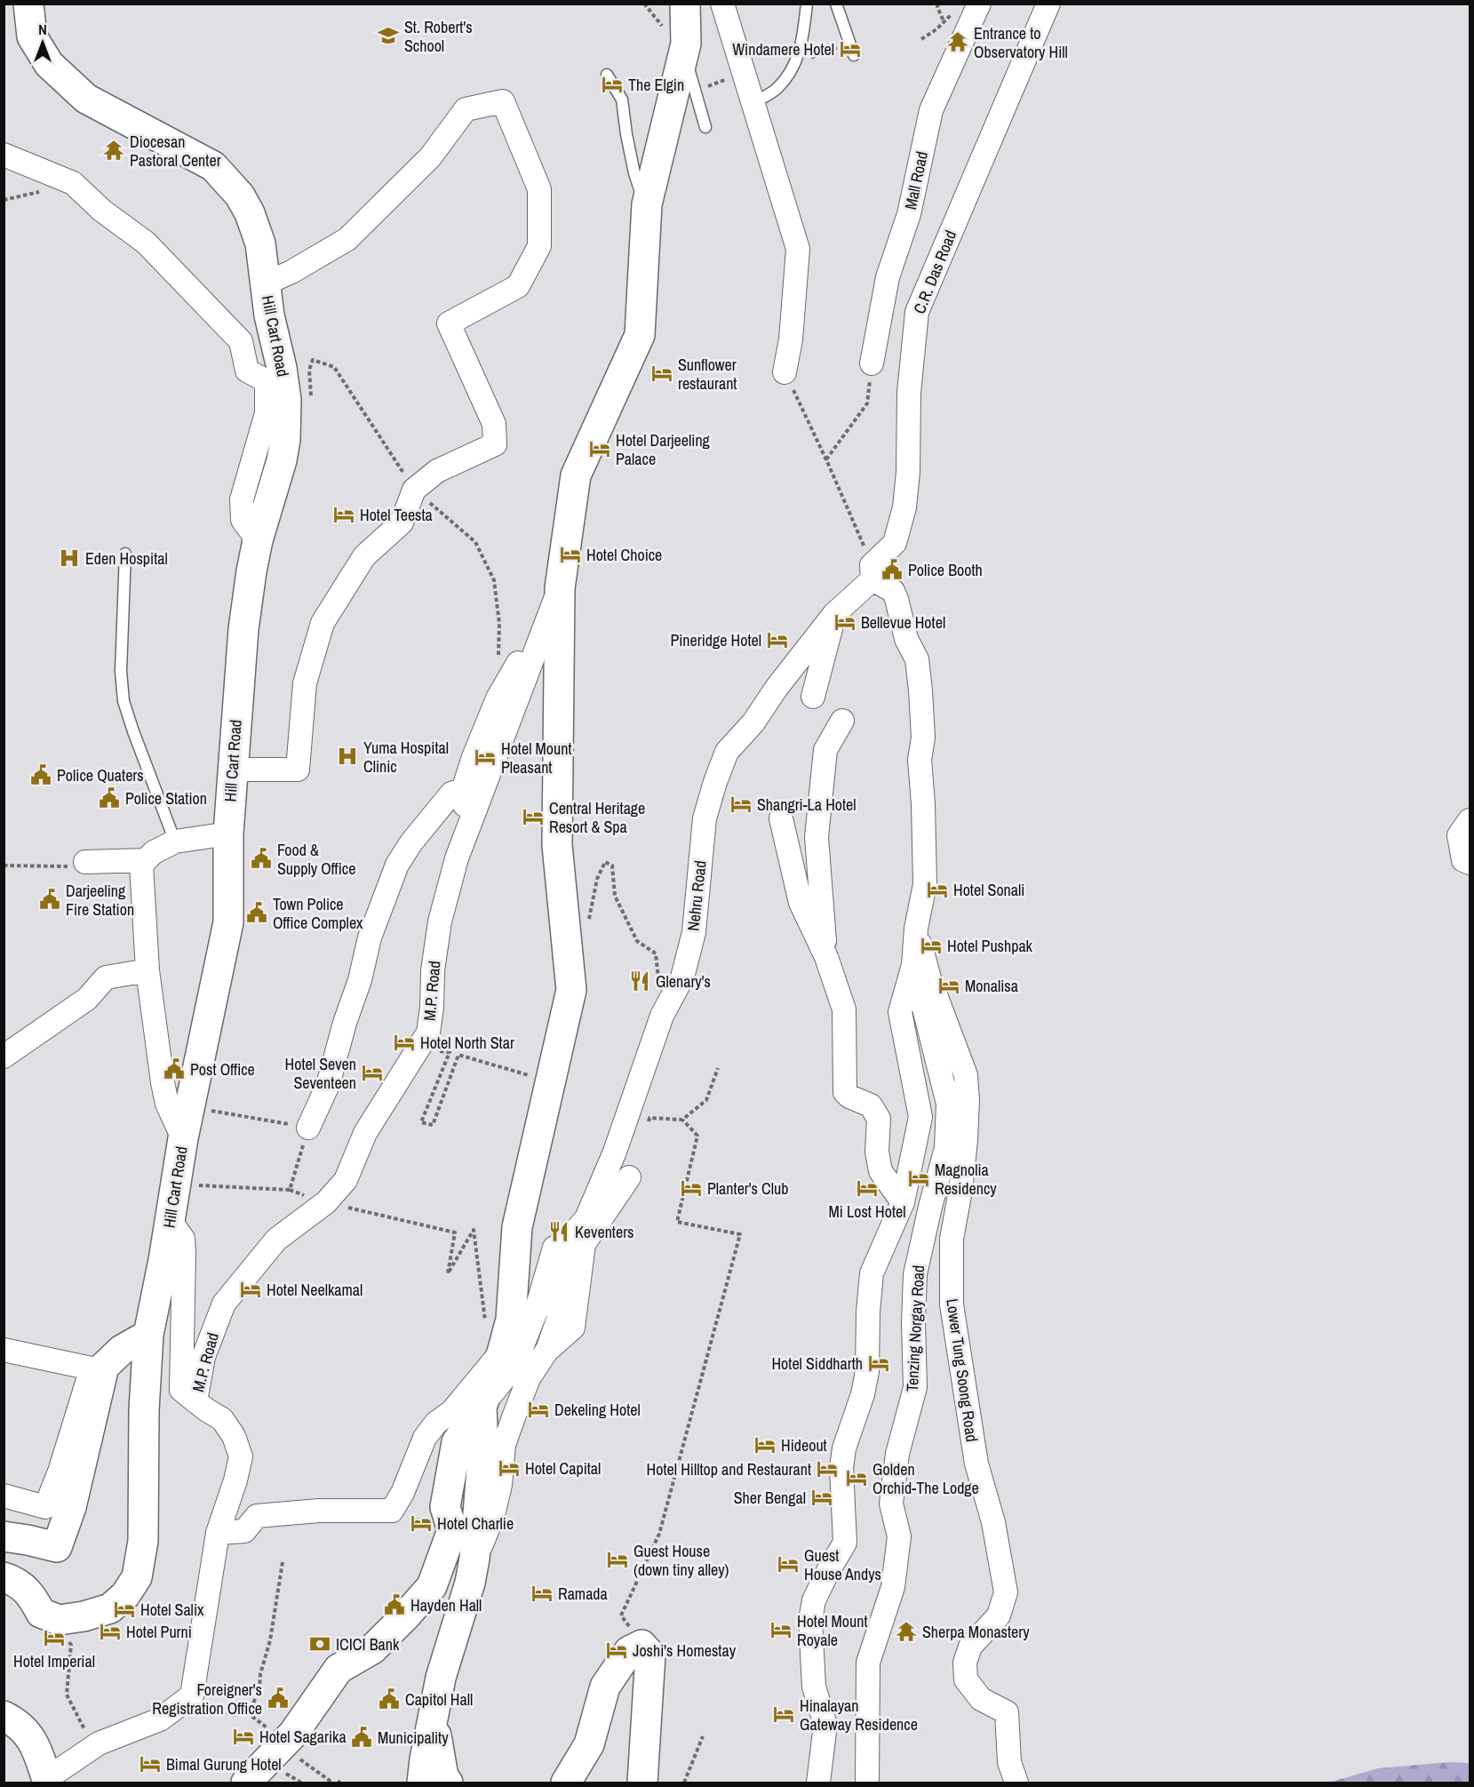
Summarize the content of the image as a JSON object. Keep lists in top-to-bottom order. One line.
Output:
{"streets":{"main road":["Hill Cart Road"],"street":["Mall Road","C.R. Das Road","Nehru Road","M.P. Road","Tenzing Norgay Road","Lower Tung Soong Road"]},"crossings":[["C.R. Das Road","Nehru Road"]],"places":{"school or university":["St. Robert's School"],"temple":["Entrance to Observatory Hill","Diocesan Pastoral Center","Sherpa Monastery"],"hotel":["Windamere Hotel","The Elgin","Sunflower restaurant","Hotel Darjeeling Palace","Hotel Teesta","Hotel Choice","Bellevue Hotel","Pineridge Hotel","Hotel Mount Pleasant","Shangri-La Hotel","Central Heritage Resort & Spa","Hotel Sonali","Hotel Pushpak","Monalisa","Hotel North Star","Hotel Seven Seventeen","Magnolia Residency","Planter's Club","Mi Lost Hotel","Hotel Neelkamal","Hotel Siddharth","Dekeling Hotel","Hideout","Hotel Capital","Hotel Hilltop and Restaurant","Golden Orchid-The Lodge","Sher Bengal","Hotel Charlie","Guest House (down tiny alley)","Guest House Andys","Ramada","Hotel Salix","Hotel Mount Royale","Hotel Purni","Hotel Imperial","Joshi's Homestay","Hinalayan Gateway Residence","Hotel Sagarika","Bimal Gurung Hotel"],"hospital":["Eden Hospital","Yuma Hospital Clinic"],"public building":["Police Booth","Police Quaters","Police Station","Food & Supply Office","Darjeeling Fire Station","Town Police Office Complex","Post Office","Hayden Hall","Foreigner's Registration Office","Capitol Hall","Municipality"],"restaurant":["Glenary's","Keventers"],"bank":["ICICI Bank"]},"north":"top"}
